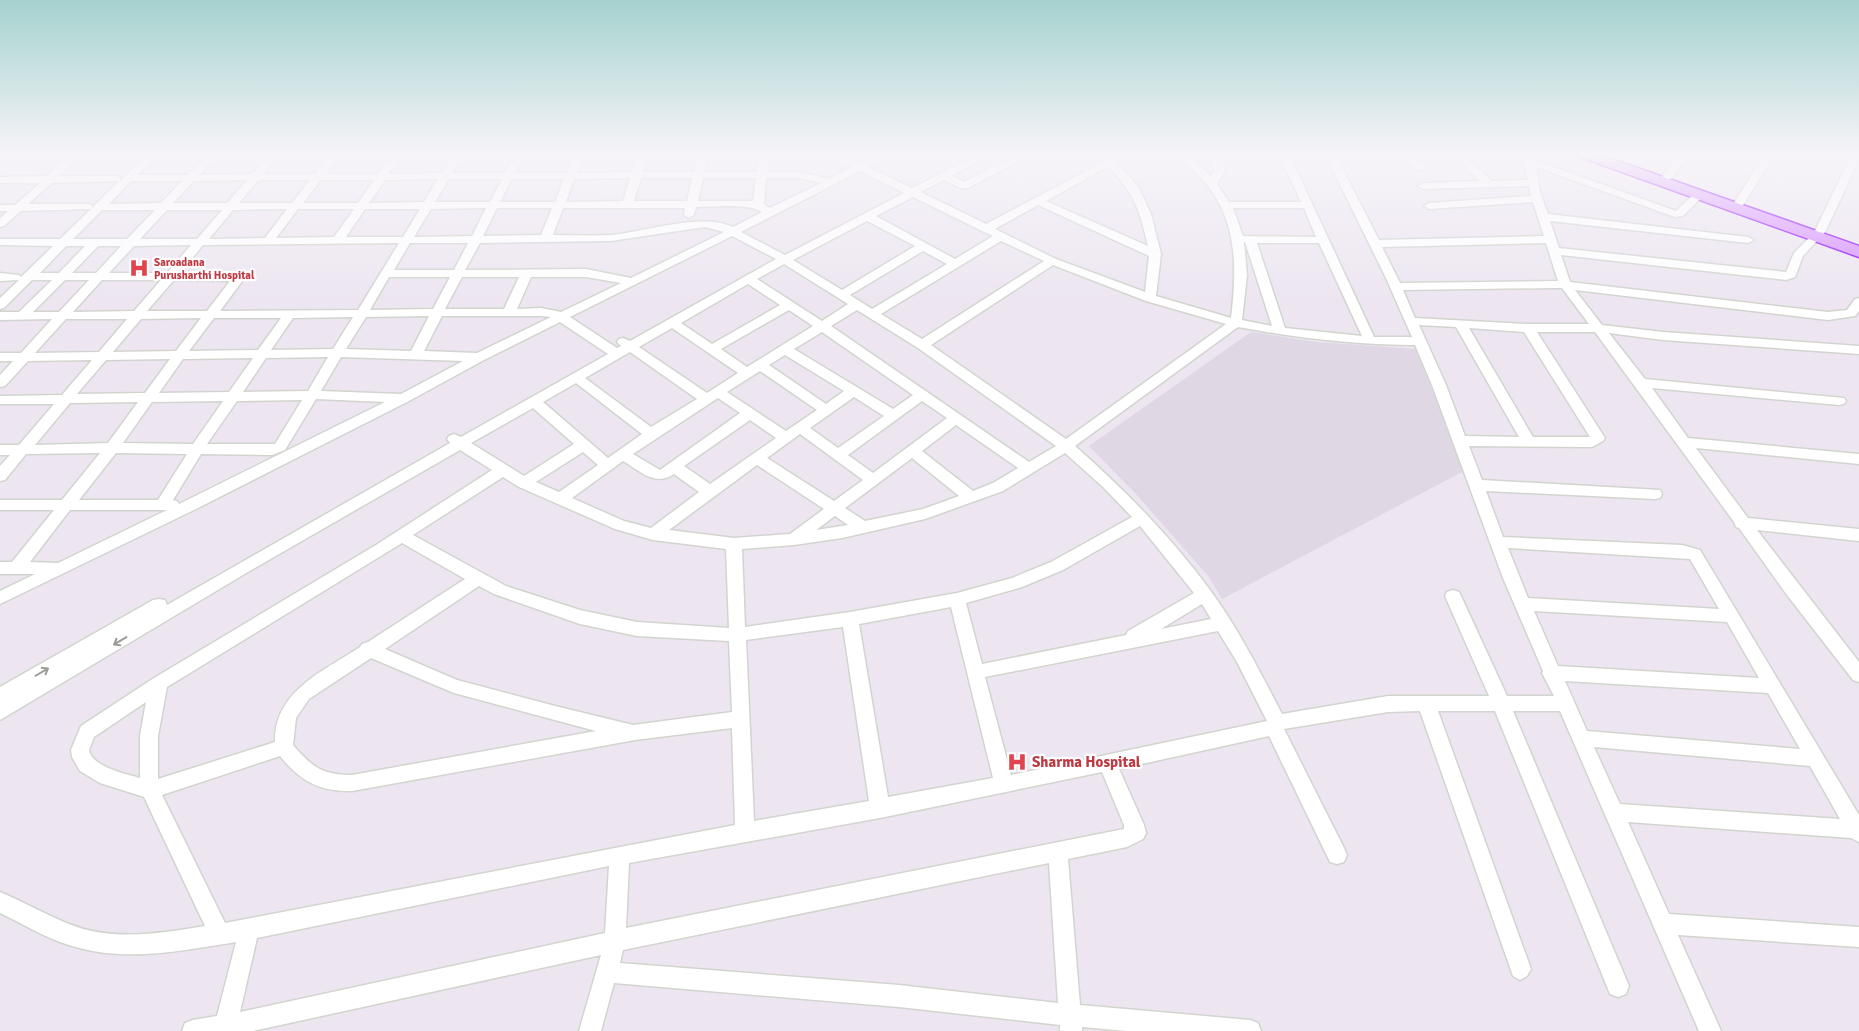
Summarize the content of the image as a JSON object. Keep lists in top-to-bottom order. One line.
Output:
{"places":{"hospital":["Saroadana Purusharthi Hospital","Sharma Hospital"]}}
